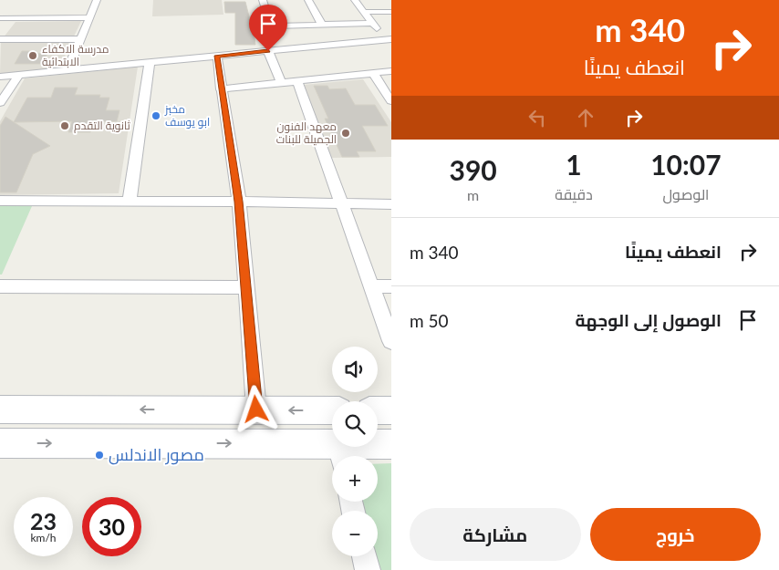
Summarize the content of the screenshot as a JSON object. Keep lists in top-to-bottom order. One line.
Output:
{"places":["مدرسة الاكفاء الابتدائية","مخبز ابو يوسف","ثانوية التقدم","معهد الفنون الجميلة للبنات","مصور الاندلس"],"page":{"turn":["340 m","انعطف يمينًا"],"eta":["10:07","الوصول","1","دقيقة","390","m"],"list":[{"name":"انعطف يمينًا","value":"340 m"},{"name":"الوصول إلى الوجهة","value":"50 m"}],"map_buttons":["+","−"],"speed":"23 km/h","limit":"30","buttons":["خروج","مشاركة"]}}
